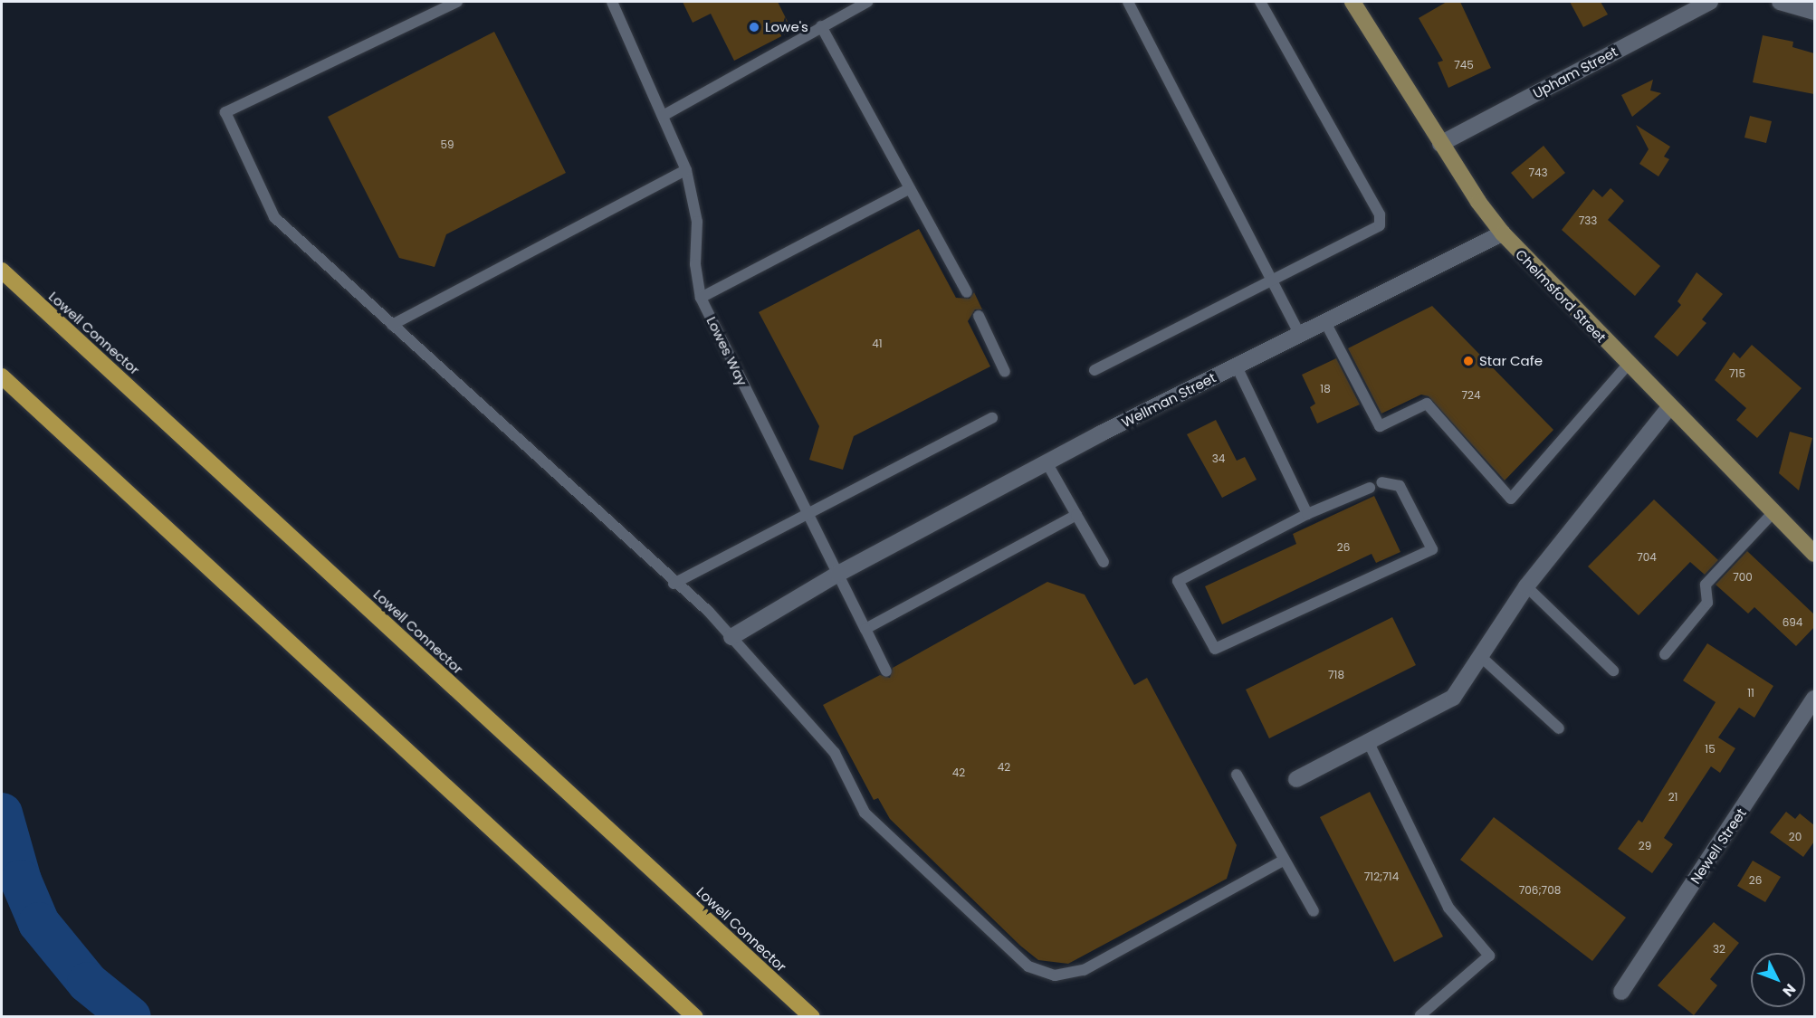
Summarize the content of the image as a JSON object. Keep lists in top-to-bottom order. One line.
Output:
{"streets":{"highway":["Lowell Connector"],"main road":["Chelmsford Street"],"street":["Upham Street","Wellman Street","Newell Street"],"lane":["Lowes Way"]},"crossings":[["Upham Street","Chelmsford Street"],["Chelmsford Street","Wellman Street"],["Lowes Way","Wellman Street"]],"places":["Lowe's","Star Cafe"],"house_numbers":["745","59","743","733","41","715","18","724","34","26","704","700","694","718","11","15","42","42","21","20","29","712;714","26","706;708","32"],"north":"bottom right"}
